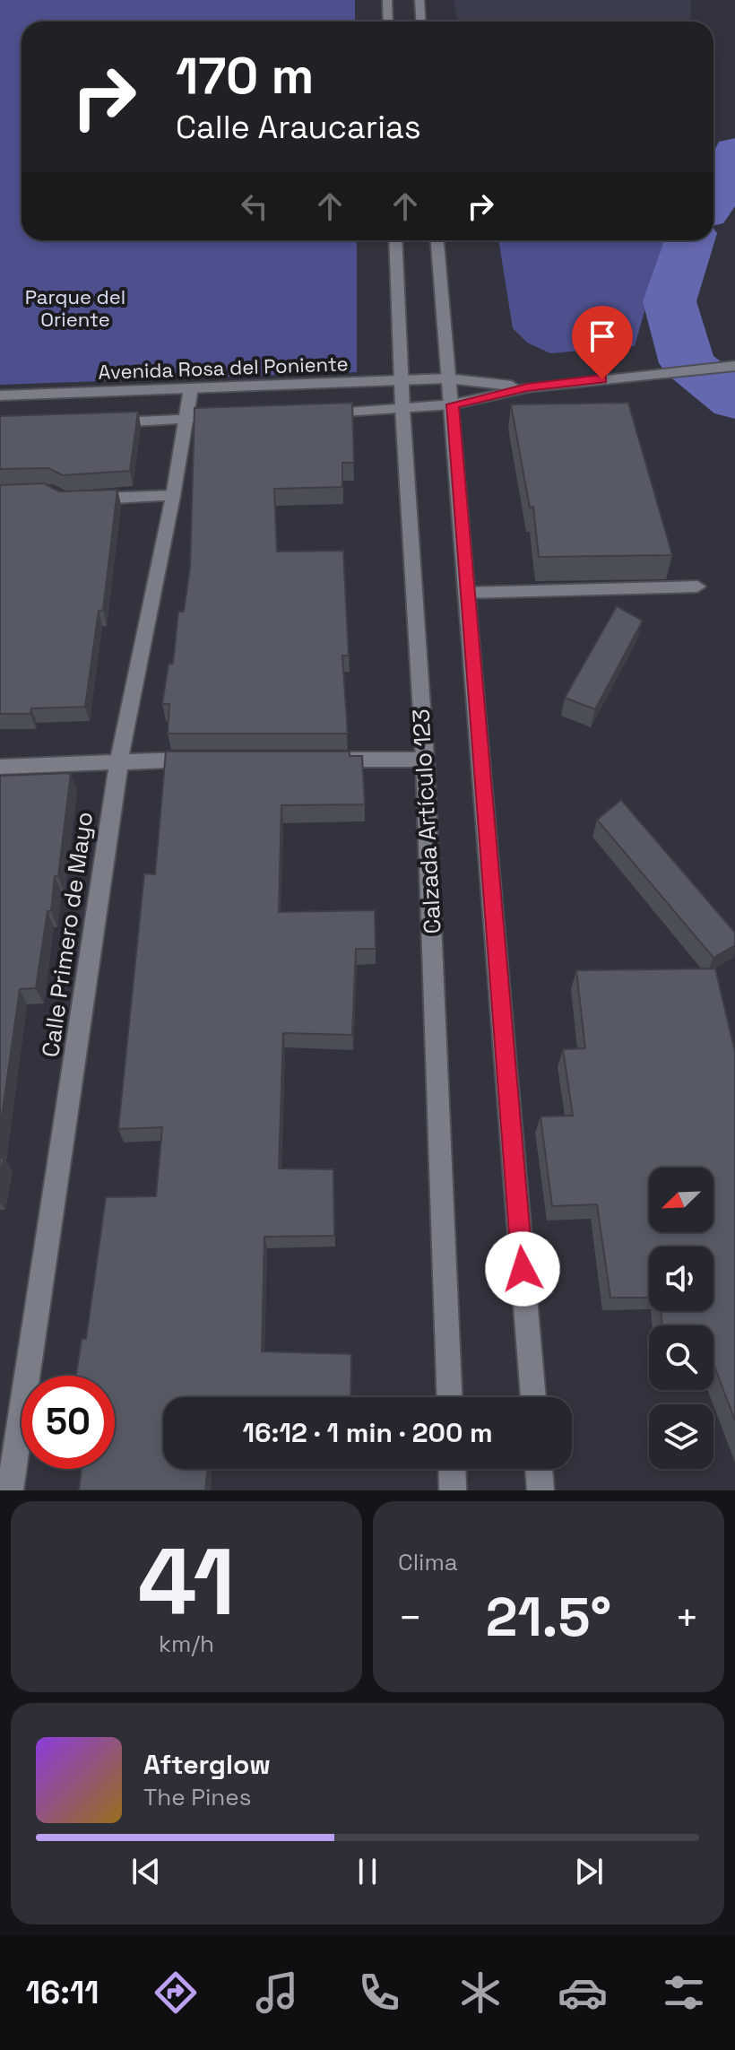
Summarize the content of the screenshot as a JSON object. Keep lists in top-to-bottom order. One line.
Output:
{"streets":{"main road":["Avenida Rosa del Poniente","Calzada Artículo 123","Calle Primero de Mayo"]},"crossings":[["Avenida Rosa del Poniente","Calzada Artículo 123"],["Avenida Rosa del Poniente","Calle Primero de Mayo"]],"parks":["Parque del Oriente"],"north":"bottom left","page":{"turn":["170 m","Calle Araucarias"],"limit":"50","trip":"16:12 · 1 min · 200 m","tile":[["41","km/h"],"Clima"],"heat":["−","21.5°","+"],"song":["Afterglow","The Pines"],"tabs":"16:11"}}
